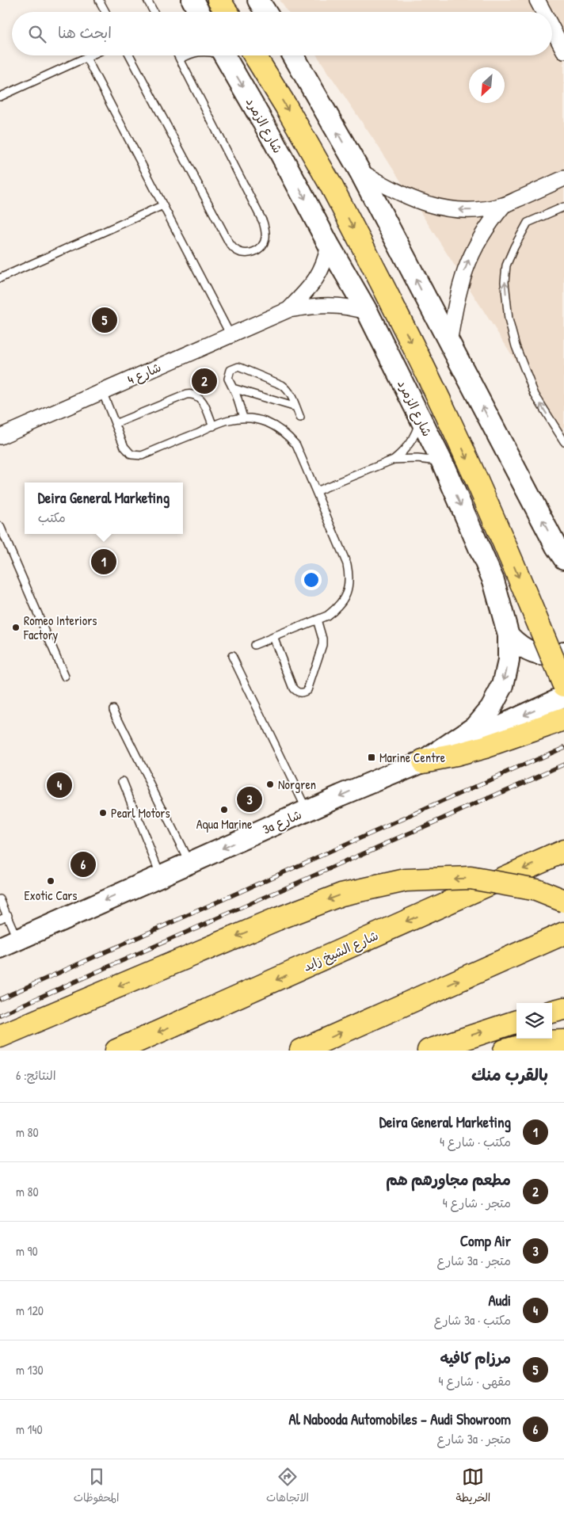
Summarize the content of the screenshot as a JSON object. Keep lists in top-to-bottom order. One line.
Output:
{"streets":{"highway":["شارع الشيخ زايد"],"street":["شارع الزمرد","شارع 4","3a شارع"]},"crossings":[["شارع الزمرد","شارع 4"],["شارع الزمرد","3a شارع"]],"one_way":["3a شارع"],"places":{"other":["Romeo Interiors Factory","Norgren","Aqua Marine","Pearl Motors","Exotic Cars"],"transit":["Marine Centre"]},"north":"bottom left","page":{"search":"ابحث هنا","pins":["5","2","1","4","3","6"],"popup":["Deira General Marketing","مكتب"],"heading":["بالقرب منك","النتائج: 6"],"list":[{"mark":"1","name":"Deira General Marketing","note":"مكتب · شارع 4","value":"80 m"},{"mark":"2","name":"مطعم مجاورهم هم","note":"متجر · شارع 4","value":"80 m"},{"mark":"3","name":"Comp Air","note":"متجر · 3a شارع","value":"90 m"},{"mark":"4","name":"Audi","note":"مكتب · 3a شارع","value":"120 m"},{"mark":"5","name":"مرزام كافيه","note":"مقهى · شارع 4","value":"130 m"},{"mark":"6","name":"Al Nabooda Automobiles – Audi Showroom","note":"متجر · 3a شارع","value":"140 m"}],"nav":["الخريطة","الاتجاهات","المحفوظات"]}}
